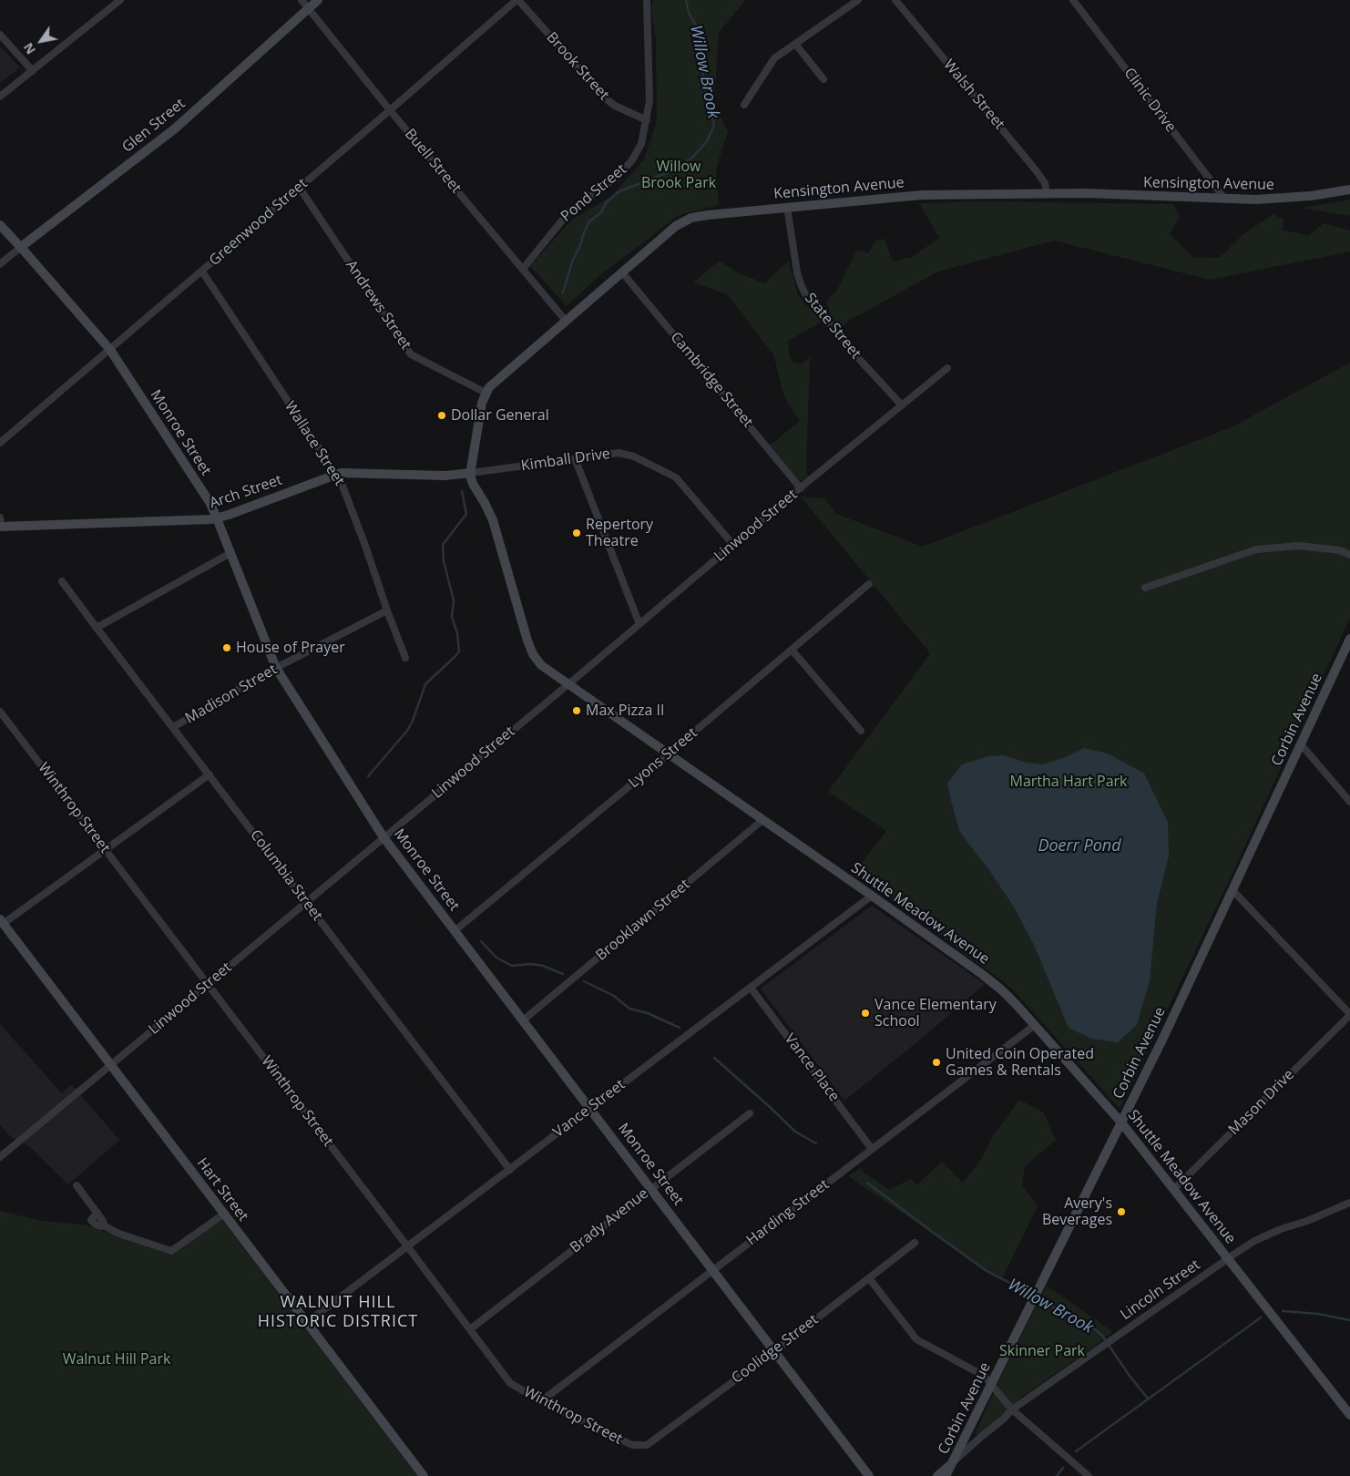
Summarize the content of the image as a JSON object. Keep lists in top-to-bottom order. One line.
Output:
{"streets":{"street":["Brook Street","Walsh Street","Clinic Drive","Glen Street","Buell Street","Kensington Avenue","Pond Street","Greenwood Street","Andrews Street","State Street","Cambridge Street","Monroe Street","Wallace Street","Kimball Drive","Arch Street","Linwood Street","Madison Street","Corbin Avenue","Lyons Street","Winthrop Street","Columbia Street","Shuttle Meadow Avenue","Brooklawn Street","Vance Place","Mason Drive","Vance Street","Hart Street","Harding Street","Brady Avenue","Lincoln Street","Coolidge Street"]},"crossings":[["Brook Street","Pond Street"],["Brook Street","Greenwood Street"],["Walsh Street","Kensington Avenue"],["Clinic Drive","Kensington Avenue"],["Glen Street","Buell Street"],["Glen Street","Monroe Street"],["Buell Street","Kensington Avenue"],["Buell Street","Pond Street"],["Buell Street","Greenwood Street"],["Kensington Avenue","Andrews Street"],["Kensington Avenue","State Street"],["Kensington Avenue","Cambridge Street"],["Kensington Avenue","Kimball Drive"],["Kensington Avenue","Arch Street"],["Kensington Avenue","Shuttle Meadow Avenue"],["Greenwood Street","Andrews Street"],["Greenwood Street","Monroe Street"],["Greenwood Street","Wallace Street"],["State Street","Linwood Street"],["Cambridge Street","Linwood Street"],["Monroe Street","Arch Street"],["Monroe Street","Linwood Street"],["Monroe Street","Madison Street"],["Monroe Street","Lyons Street"],["Monroe Street","Brooklawn Street"],["Monroe Street","Vance Street"],["Monroe Street","Harding Street"],["Monroe Street","Brady Avenue"],["Monroe Street","Coolidge Street"],["Wallace Street","Arch Street"],["Wallace Street","Madison Street"],["Kimball Drive","Arch Street"],["Kimball Drive","Linwood Street"],["Kimball Drive","Shuttle Meadow Avenue"],["Arch Street","Shuttle Meadow Avenue"],["Linwood Street","Winthrop Street"],["Linwood Street","Columbia Street"],["Linwood Street","Shuttle Meadow Avenue"],["Linwood Street","Hart Street"],["Madison Street","Columbia Street"],["Corbin Avenue","Shuttle Meadow Avenue"],["Corbin Avenue","Lincoln Street"],["Lyons Street","Shuttle Meadow Avenue"],["Winthrop Street","Vance Street"],["Winthrop Street","Harding Street"],["Winthrop Street","Brady Avenue"],["Winthrop Street","Coolidge Street"],["Columbia Street","Vance Street"],["Shuttle Meadow Avenue","Brooklawn Street"],["Shuttle Meadow Avenue","Mason Drive"],["Shuttle Meadow Avenue","Vance Street"],["Shuttle Meadow Avenue","Harding Street"],["Shuttle Meadow Avenue","Lincoln Street"],["Vance Place","Vance Street"],["Vance Place","Harding Street"],["Vance Street","Hart Street"]],"districts":["WALNUT HILL HISTORIC DISTRICT"],"water":["Willow Brook","Doerr Pond"],"parks":["Willow Brook Park","Martha Hart Park","Skinner Park","Walnut Hill Park"],"places":["Dollar General","Repertory Theatre","House of Prayer","Max Pizza II","Vance Elementary School","United Coin Operated Games & Rentals","Avery's Beverages"],"north":"bottom left"}
